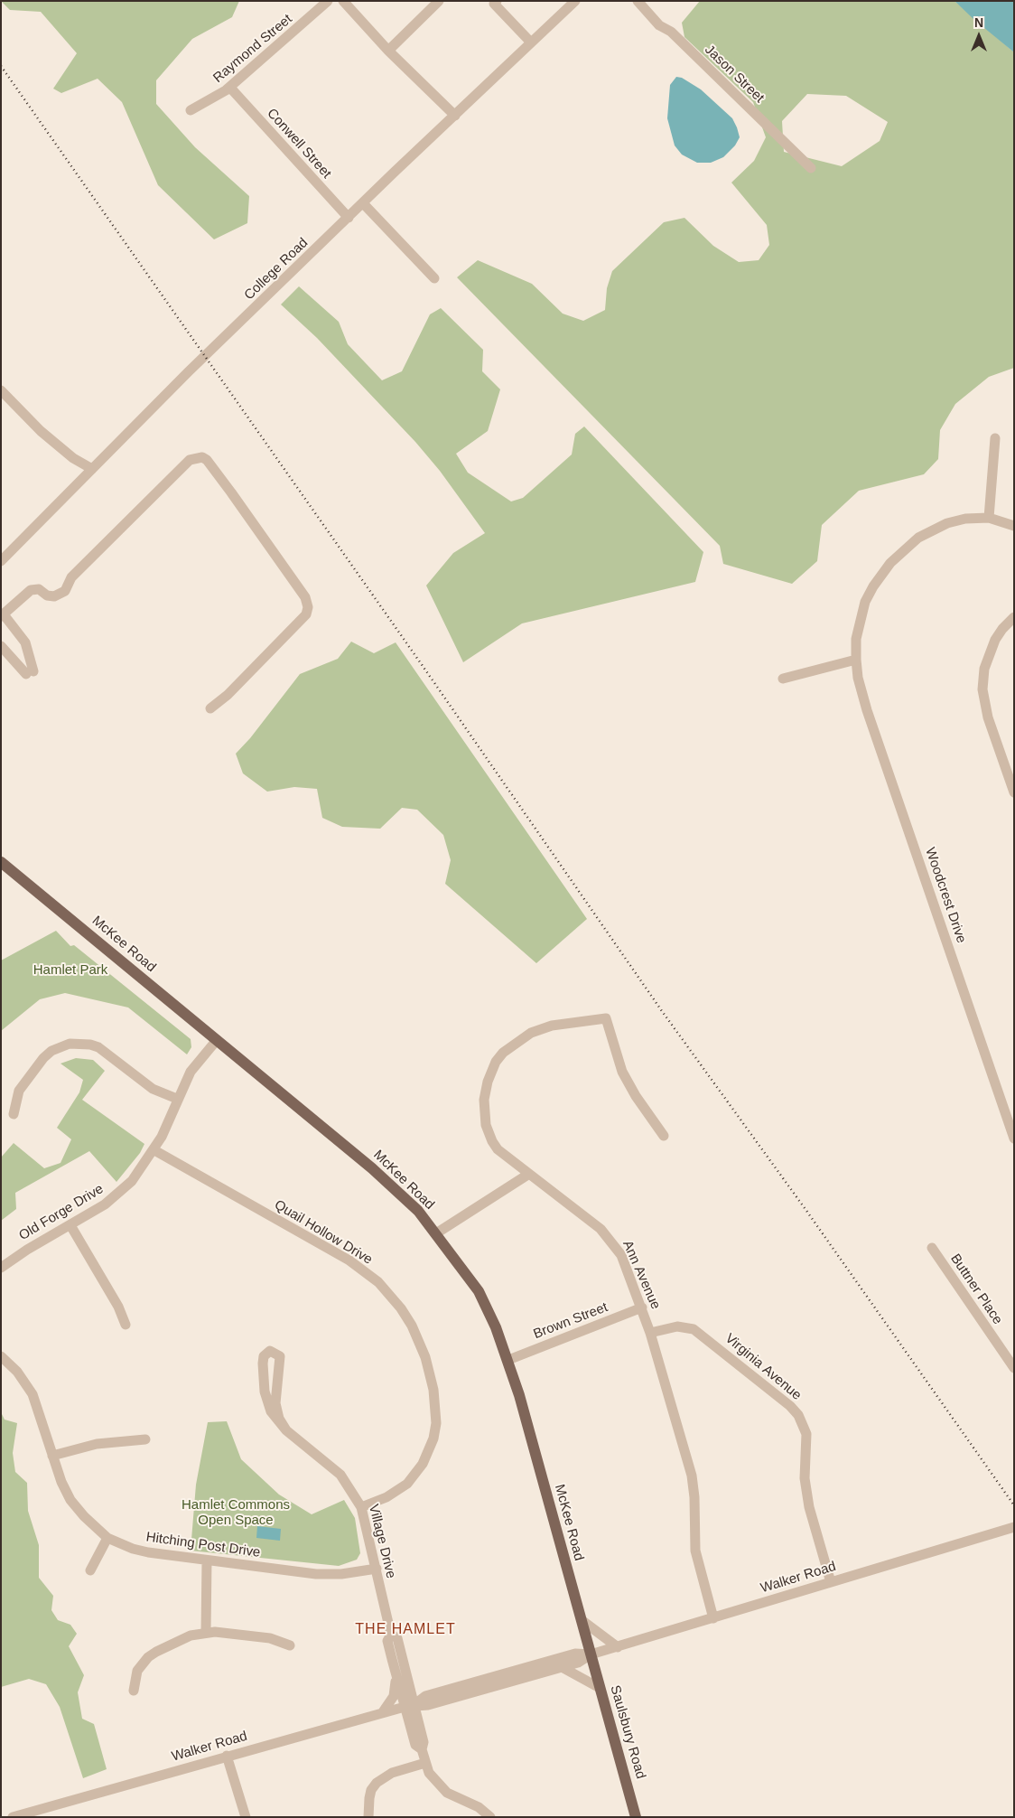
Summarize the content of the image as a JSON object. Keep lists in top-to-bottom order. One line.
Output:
{"streets":{"main road":["McKee Road","Saulsbury Road"],"street":["Raymond Street","Jason Street","Conwell Street","College Road","Woodcrest Drive","Old Forge Drive","Quail Hollow Drive","Ann Avenue","Buttner Place","Brown Street","Virginia Avenue","Village Drive","Hitching Post Drive","Walker Road"]},"crossings":[["Raymond Street","Conwell Street"],["Conwell Street","College Road"],["McKee Road","Old Forge Drive"],["McKee Road","Brown Street"],["McKee Road","Walker Road"],["McKee Road","Saulsbury Road"],["Old Forge Drive","Quail Hollow Drive"],["Quail Hollow Drive","Village Drive"],["Ann Avenue","Brown Street"],["Ann Avenue","Virginia Avenue"],["Ann Avenue","Walker Road"],["Virginia Avenue","Walker Road"],["Village Drive","Hitching Post Drive"],["Village Drive","Walker Road"],["Walker Road","Saulsbury Road"]],"districts":["THE HAMLET"],"parks":["Hamlet Park","Hamlet Commons Open Space"],"north":"top"}
